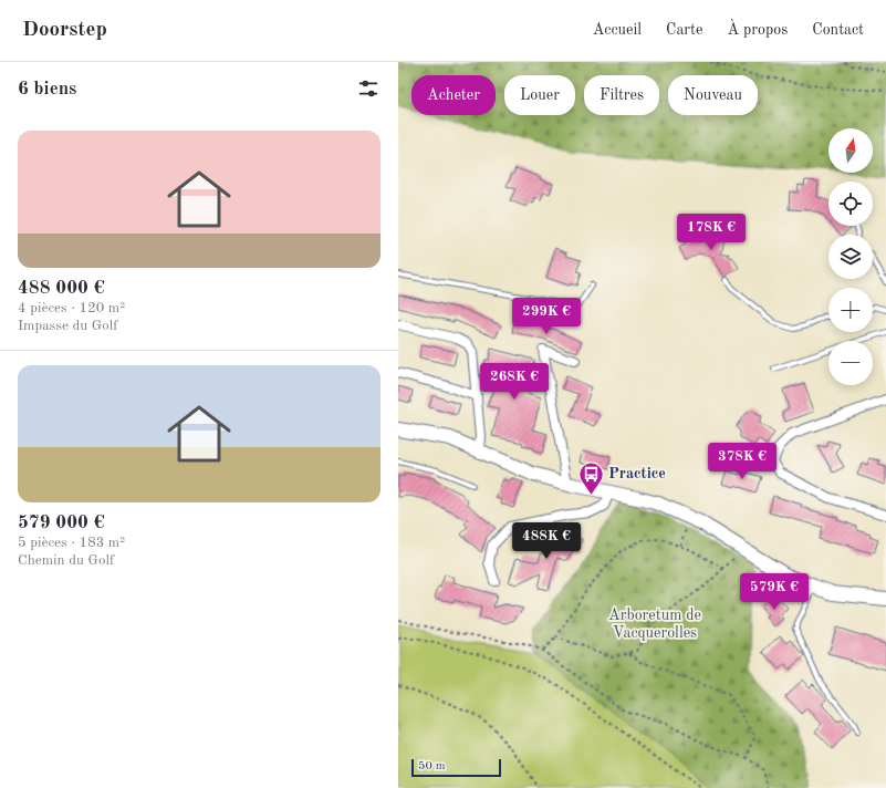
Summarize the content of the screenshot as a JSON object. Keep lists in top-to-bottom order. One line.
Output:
{"parks":["Arboretum de Vacquerolles"],"places":{"bus stop":["Practice"]},"scale_bar":"50 m","north":"top","page":{"header":"Doorstep","nav":["Accueil","Carte","À propos","Contact"],"heading":"6 biens","chip":["Acheter","Louer","Filtres","Nouveau"],"list":[{"name":"488 000 €","note":"4 pièces · 120 m² · Impasse du Golf"},{"name":"579 000 €","note":"5 pièces · 183 m² · Chemin du Golf"}],"map_buttons":["+","−"],"price":["178K €","299K €","268K €","378K €","488K €","579K €"],"scale":"50 m"}}
